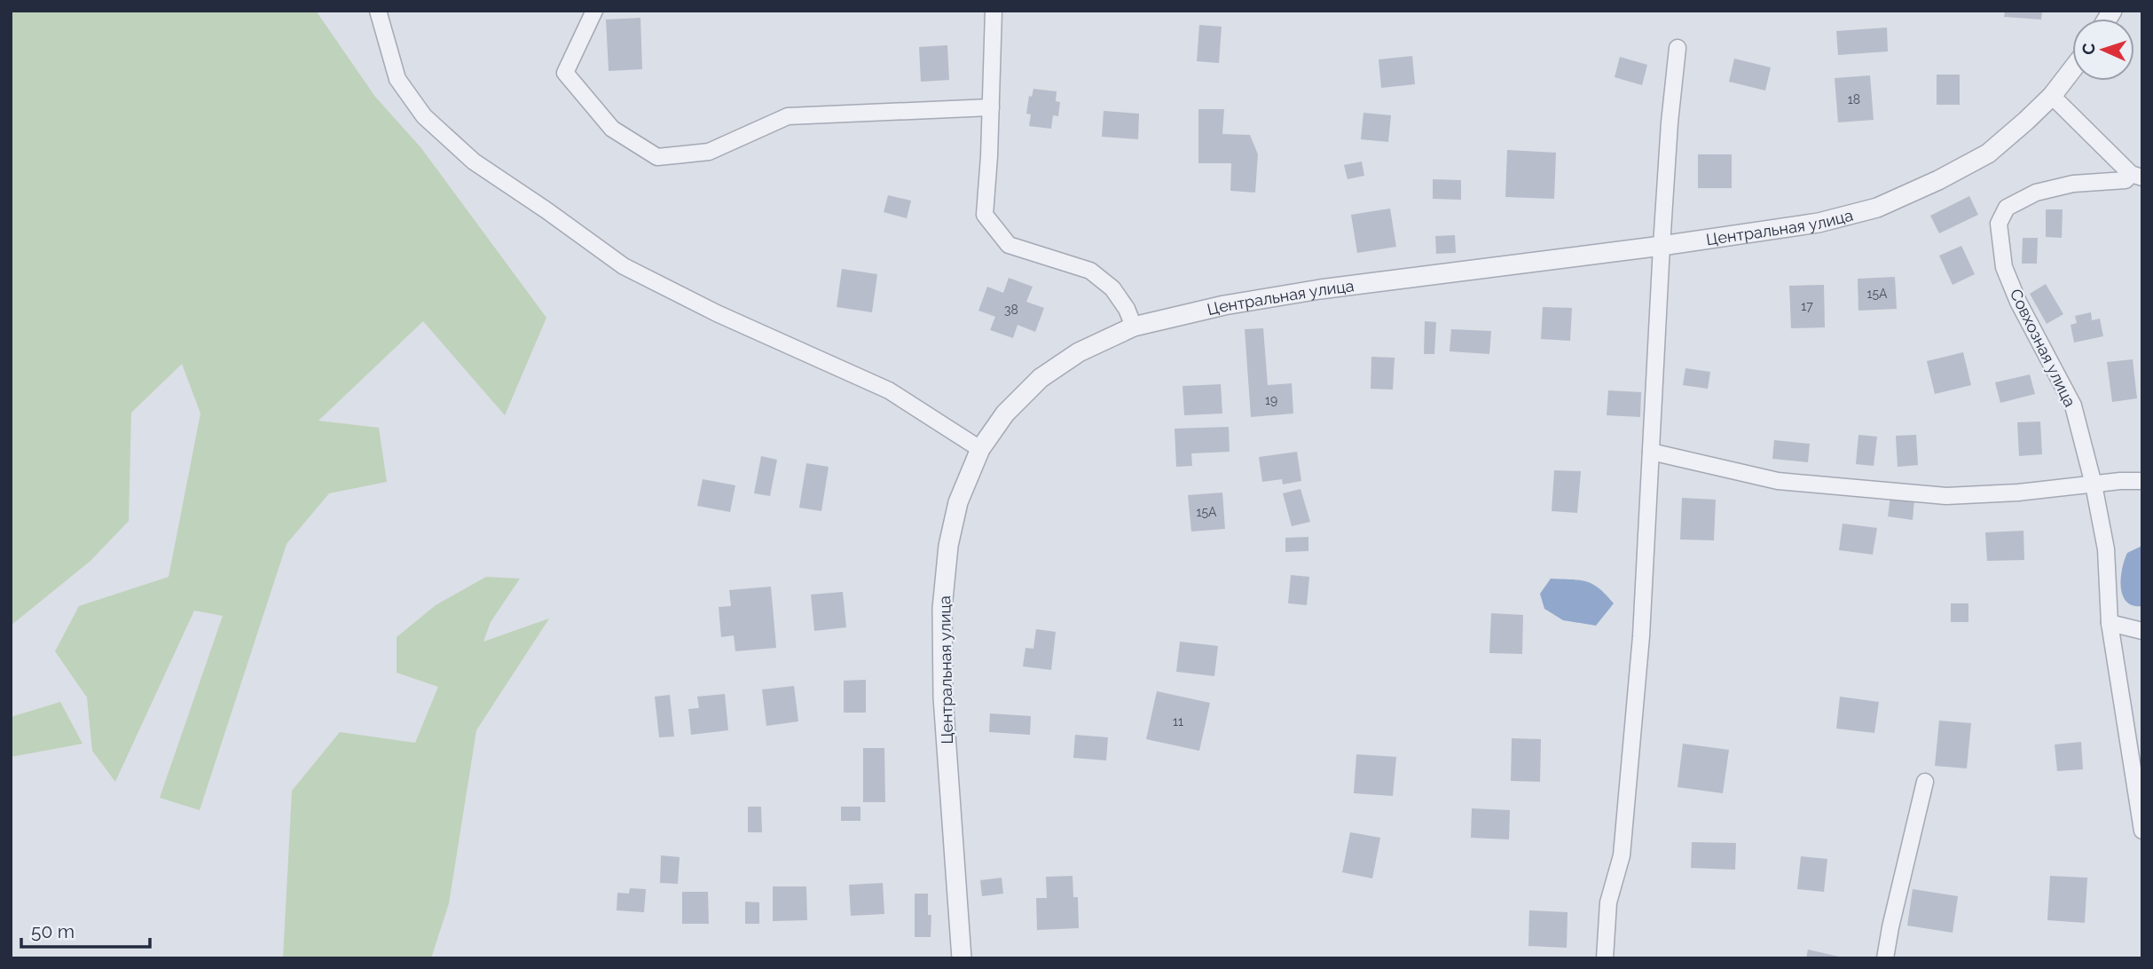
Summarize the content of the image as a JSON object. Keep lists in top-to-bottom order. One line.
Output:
{"streets":{"street":["Центральная улица","Совхозная улица"]},"house_numbers":["18","15А","17","38","19","15А","11"],"scale_bar":"50 m","north":"left"}
